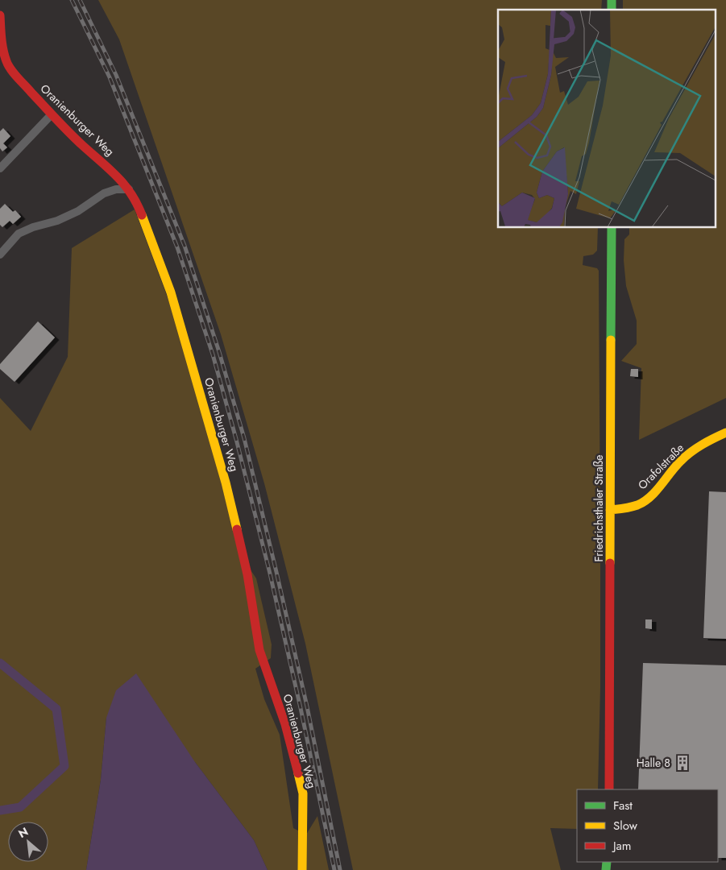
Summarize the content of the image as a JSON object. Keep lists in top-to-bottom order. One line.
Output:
{"streets":{"street":["Oranienburger Weg","Orafolstraße","Friedrichsthaler Straße"]},"crossings":[["Orafolstraße","Friedrichsthaler Straße"]],"places":{"building":["Halle 8"]},"legend":["Fast","Slow","Jam"],"north":"top left"}
